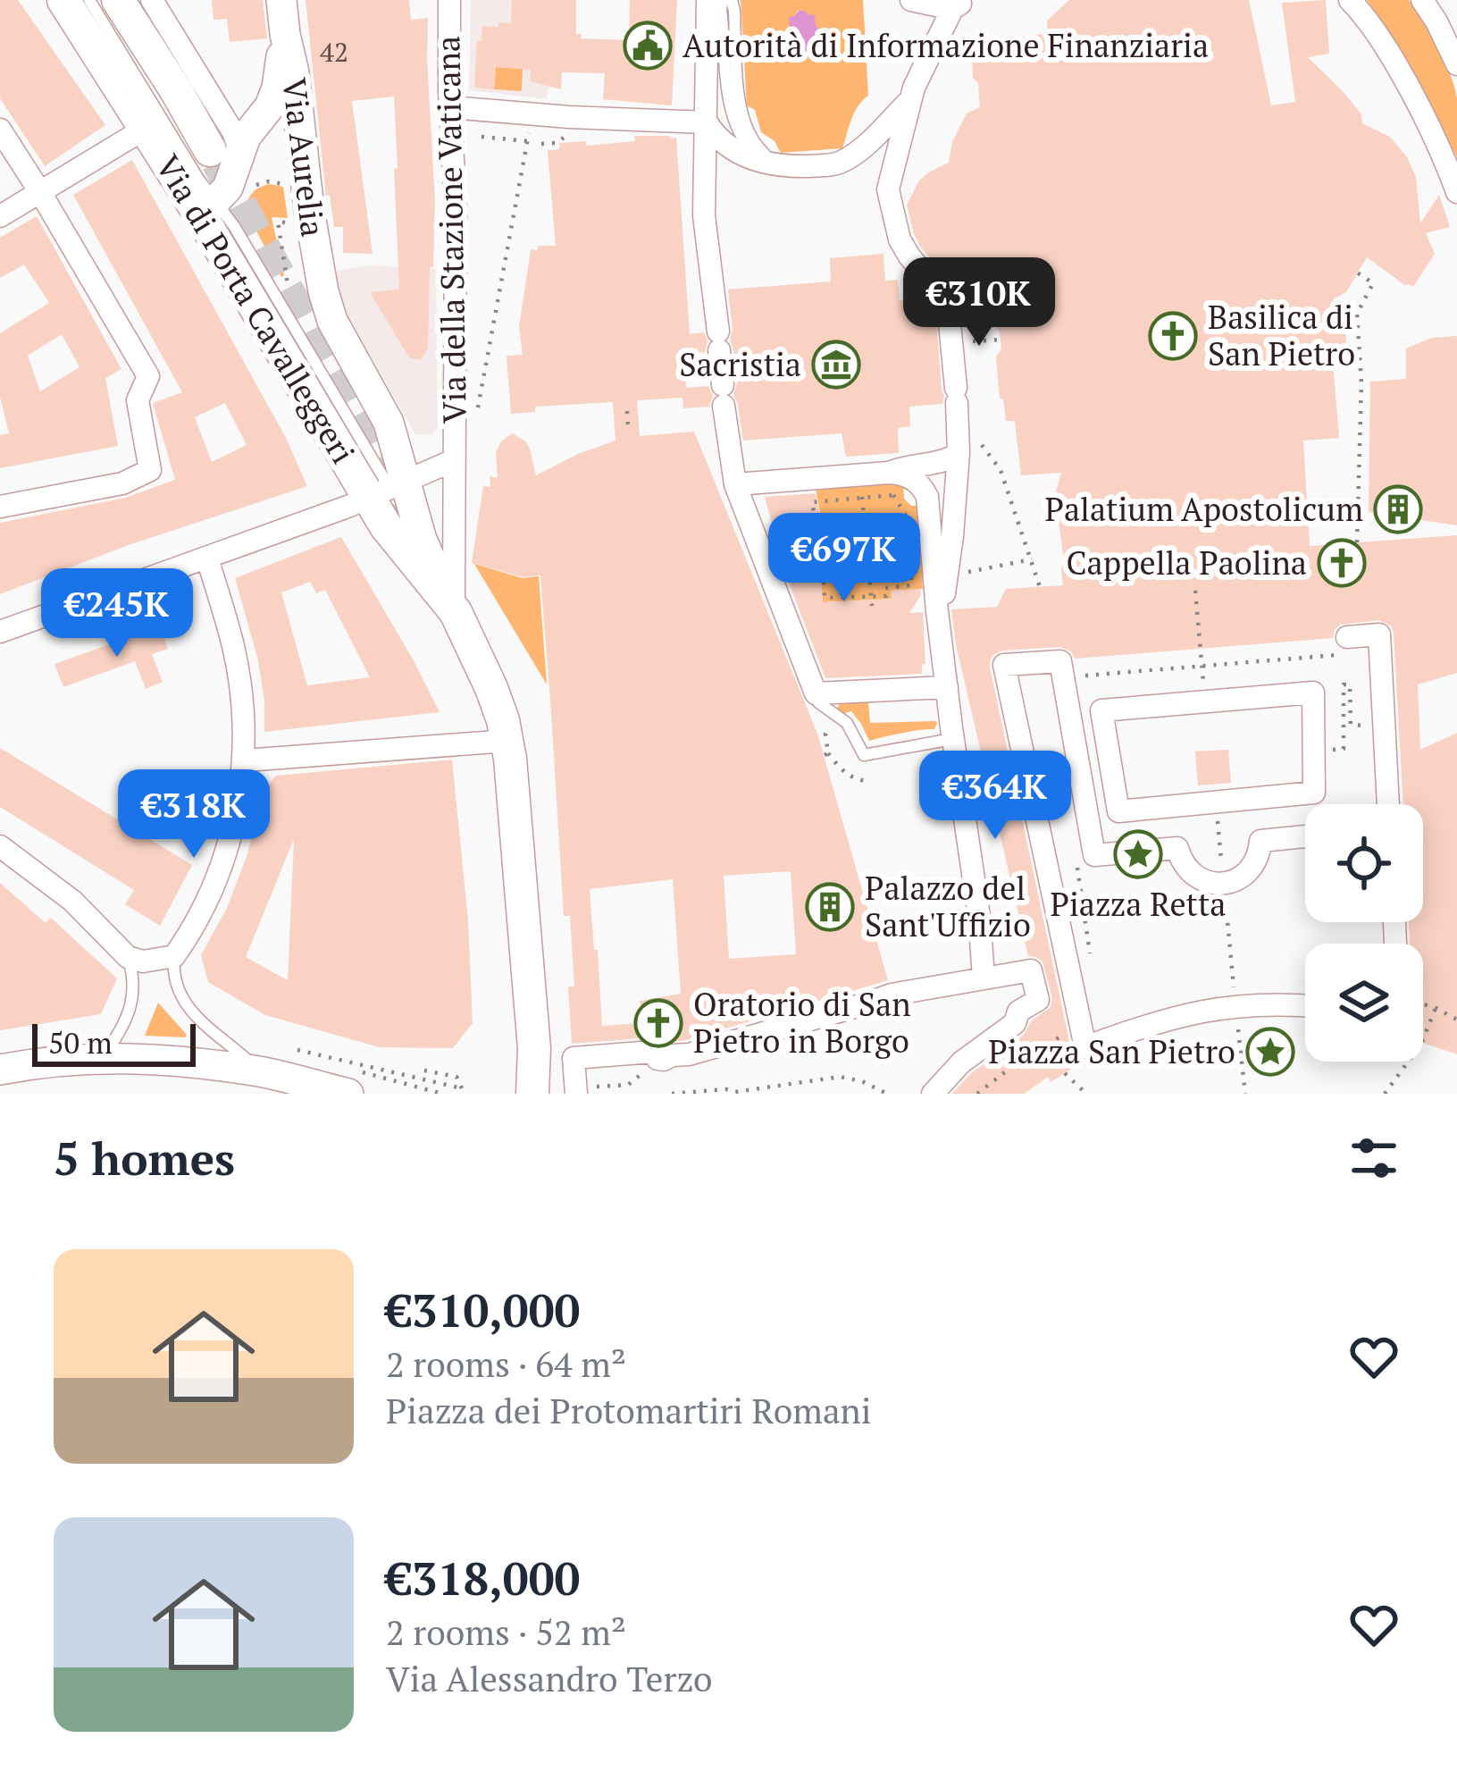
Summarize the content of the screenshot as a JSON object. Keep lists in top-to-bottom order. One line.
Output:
{"streets":{"main road":["Via di Porta Cavalleggeri"],"street":["Via Aurelia","Via della Stazione Vaticana"]},"crossings":[["Via Aurelia","Via di Porta Cavalleggeri"],["Via della Stazione Vaticana","Via di Porta Cavalleggeri"]],"places":{"public building":["Autorità di Informazione Finanziaria"],"church":["Basilica di San Pietro","Cappella Paolina","Oratorio di San Pietro in Borgo"],"museum":["Sacristia"],"building":["Palatium Apostolicum","Palazzo del Sant'Uffizio"],"place":["Piazza Retta","Piazza San Pietro"]},"house_numbers":["42"],"scale_bar":"50 m","page":{"price":["€310K","€697K","€245K","€364K","€318K"],"scale":"50 m","heading":"5 homes","list":[{"name":"€310,000","note":"2 rooms · 64 m² · Piazza dei Protomartiri Romani"},{"name":"€318,000","note":"2 rooms · 52 m² · Via Alessandro Terzo"}]}}
